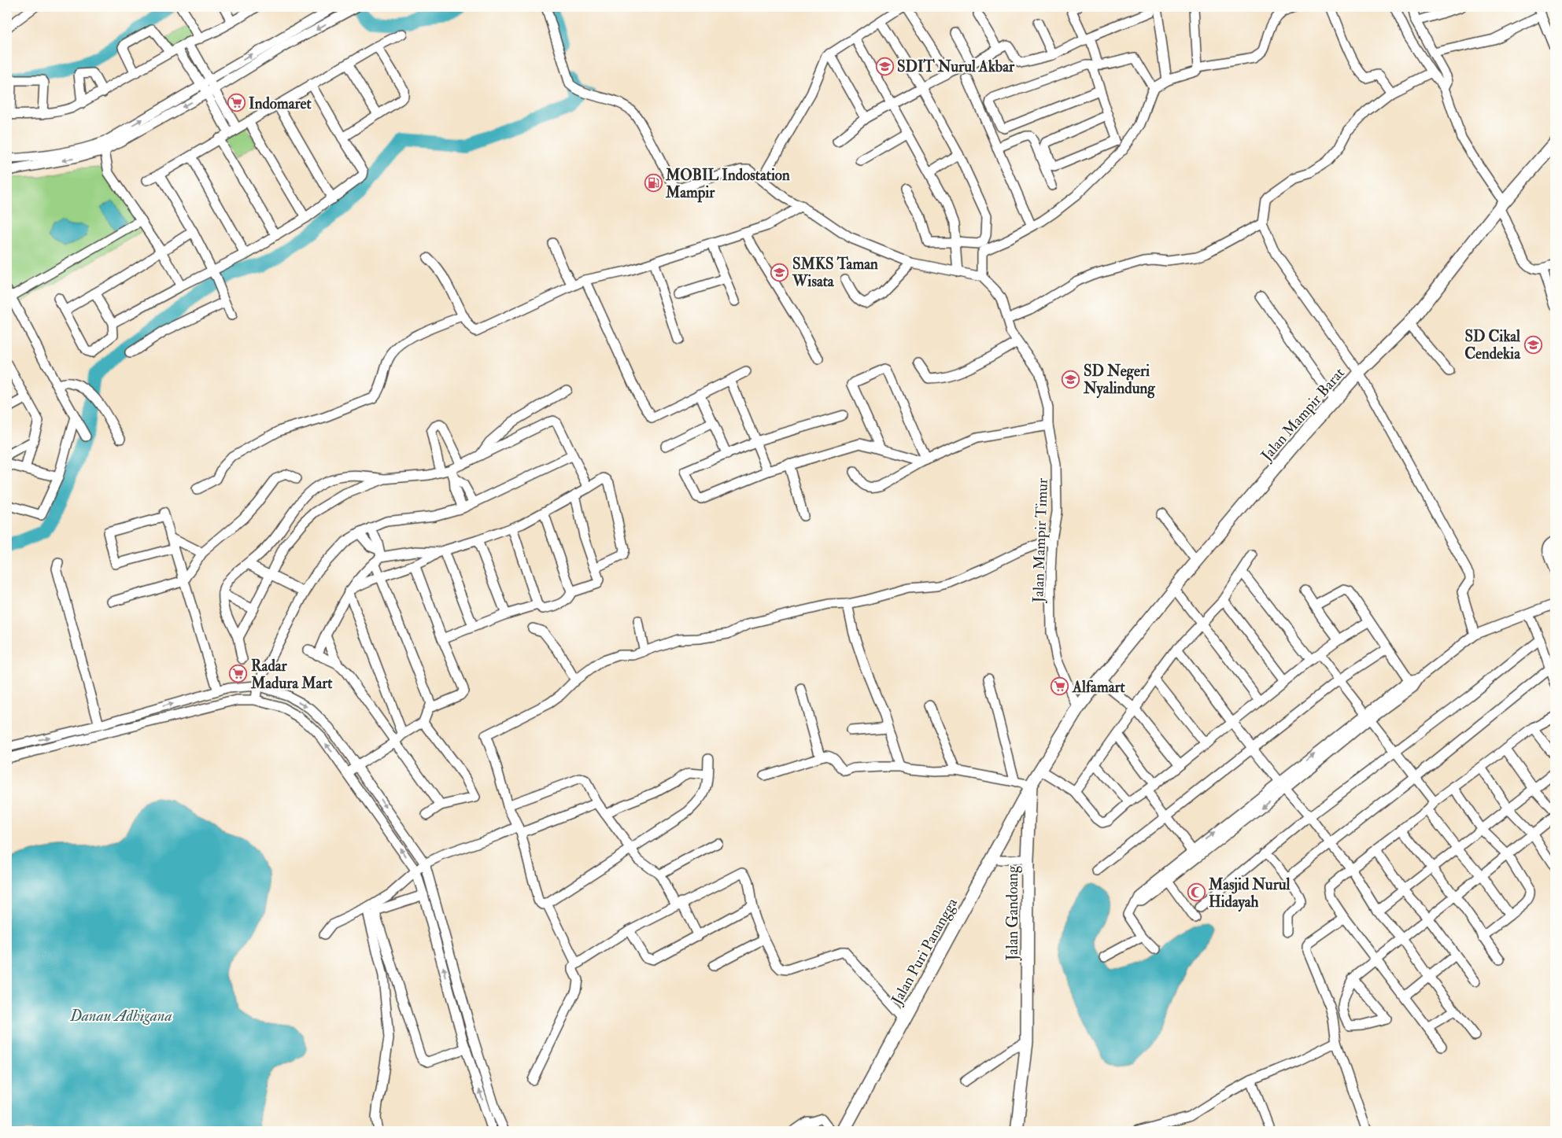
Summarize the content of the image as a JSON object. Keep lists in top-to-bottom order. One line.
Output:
{"streets":{"street":["Jalan Mampir Barat","Jalan Mampir Timur","Jalan Gandoang","Jalan Puri Panangga"]},"crossings":[["Jalan Mampir Barat","Jalan Mampir Timur"],["Jalan Mampir Barat","Jalan Gandoang"],["Jalan Mampir Timur","Jalan Gandoang"],["Jalan Gandoang","Jalan Puri Panangga"]],"water":["Danau Adhigana"],"places":{"school or university":["SDIT Nurul Akbar","SMKS Taman Wisata","SD Cikal Cendekia","SD Negeri Nyalindung"],"supermarket":["Indomaret","Radar Madura Mart","Alfamart"],"fuel station":["MOBIL Indostation Mampir"],"mosque":["Masjid Nurul Hidayah"]}}
